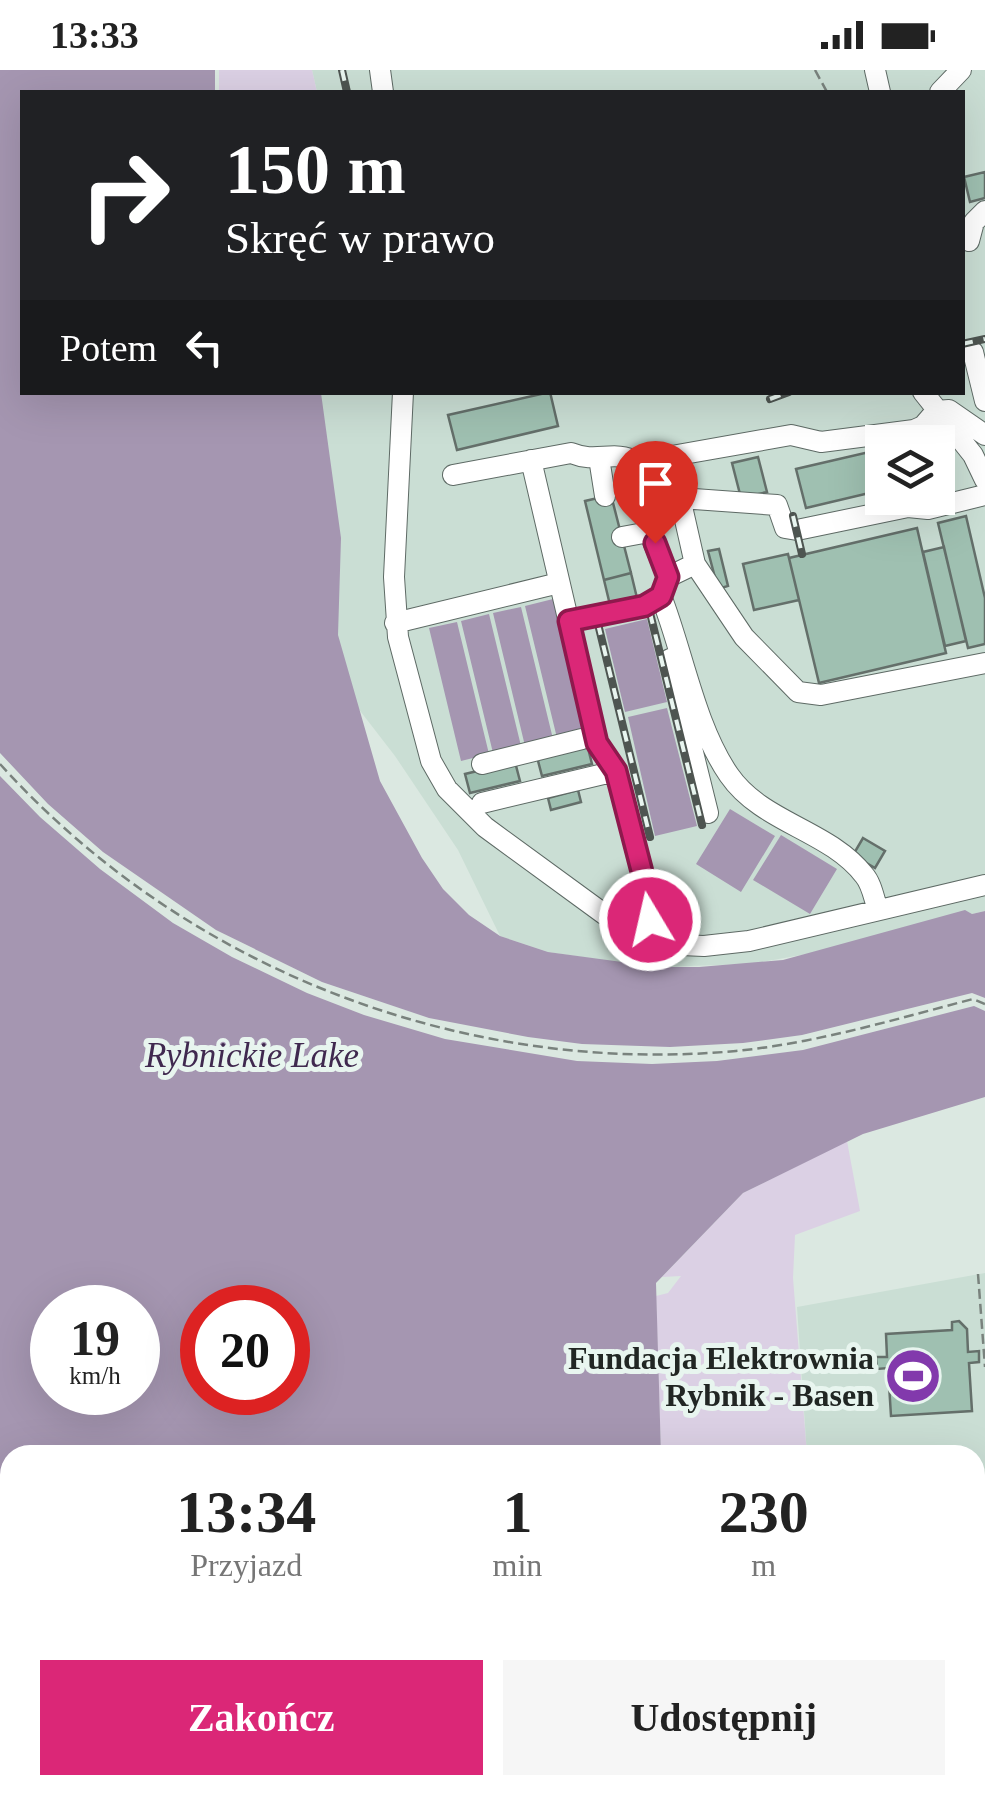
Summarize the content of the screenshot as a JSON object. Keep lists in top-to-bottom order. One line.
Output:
{"water":["Rybnickie Lake"],"places":{"sports":["Fundacja Elektrownia Rybnik - Basen"]},"page":{"status":"13:33","turn":["150 m","Skręć w prawo"],"then":"Potem","speed":"19 km/h","limit":"20","eta":["13:34","Przyjazd","1","min","230","m"],"buttons":["Zakończ","Udostępnij"]}}
